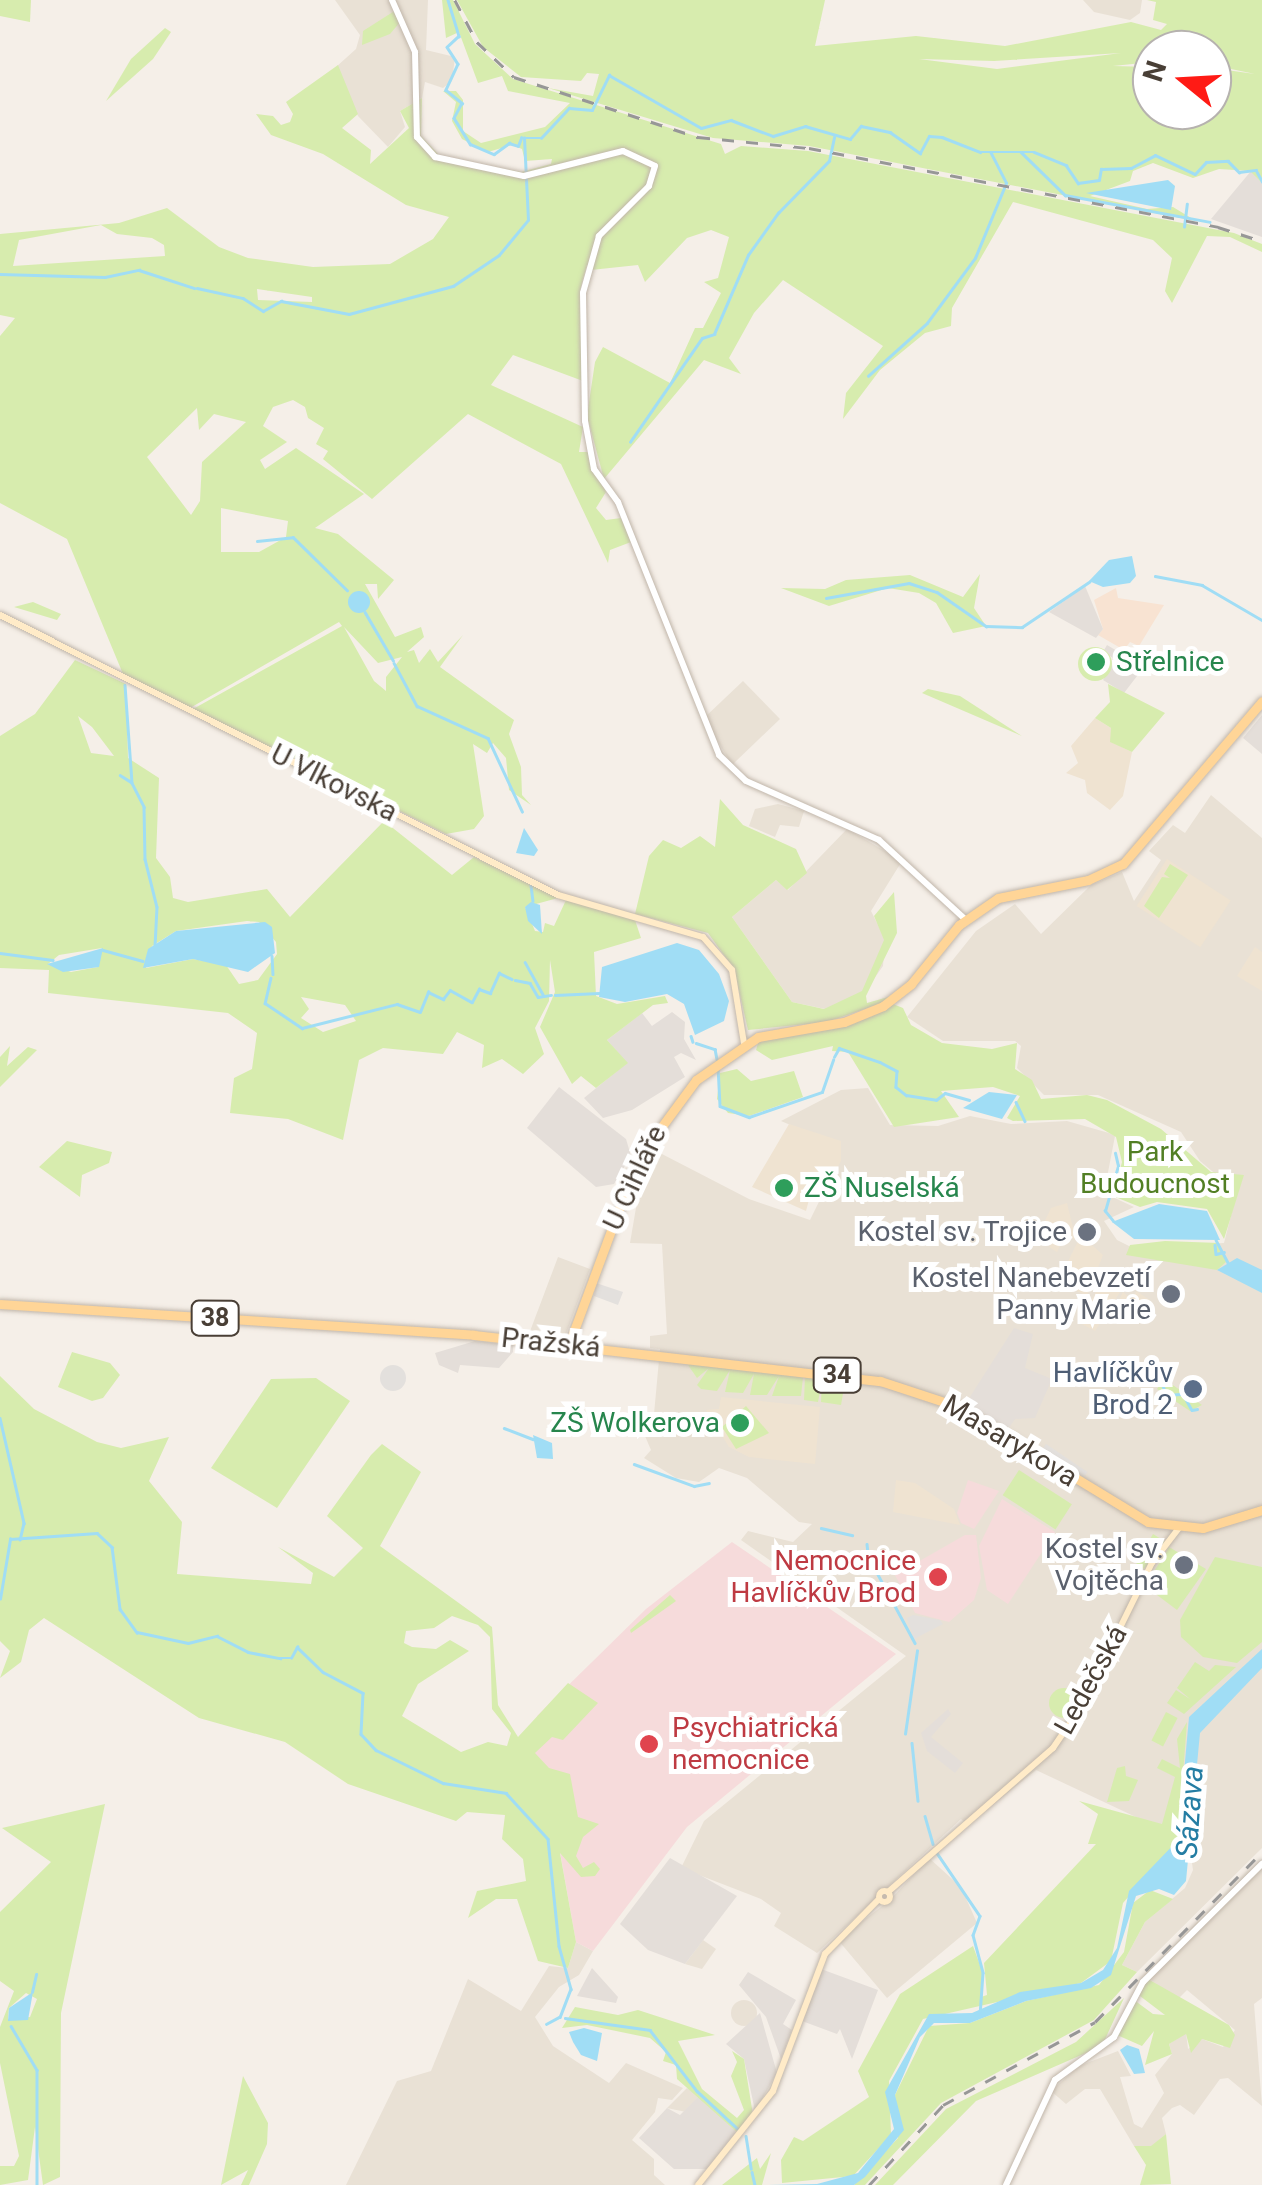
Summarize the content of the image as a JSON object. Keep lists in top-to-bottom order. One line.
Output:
{"streets":{"main road":["U Vlkovska","U Cihláře","38","Pražská","34","Masarykova","Ledečská"]},"crossings":[["U Vlkovska","U Cihláře"],["U Cihláře","Pražská"],["Pražská","Masarykova"],["Masarykova","Ledečská"]],"water":["Sázava"],"parks":["Park Budoucnost"],"places":["Střelnice","ZŠ Nuselská","Kostel sv. Trojice","Kostel Nanebevzetí Panny Marie","Havlíčkův Brod 2","ZŠ Wolkerova","Kostel sv. Vojtěcha","Nemocnice Havlíčkův Brod","Psychiatrická nemocnice"],"north":"left"}
